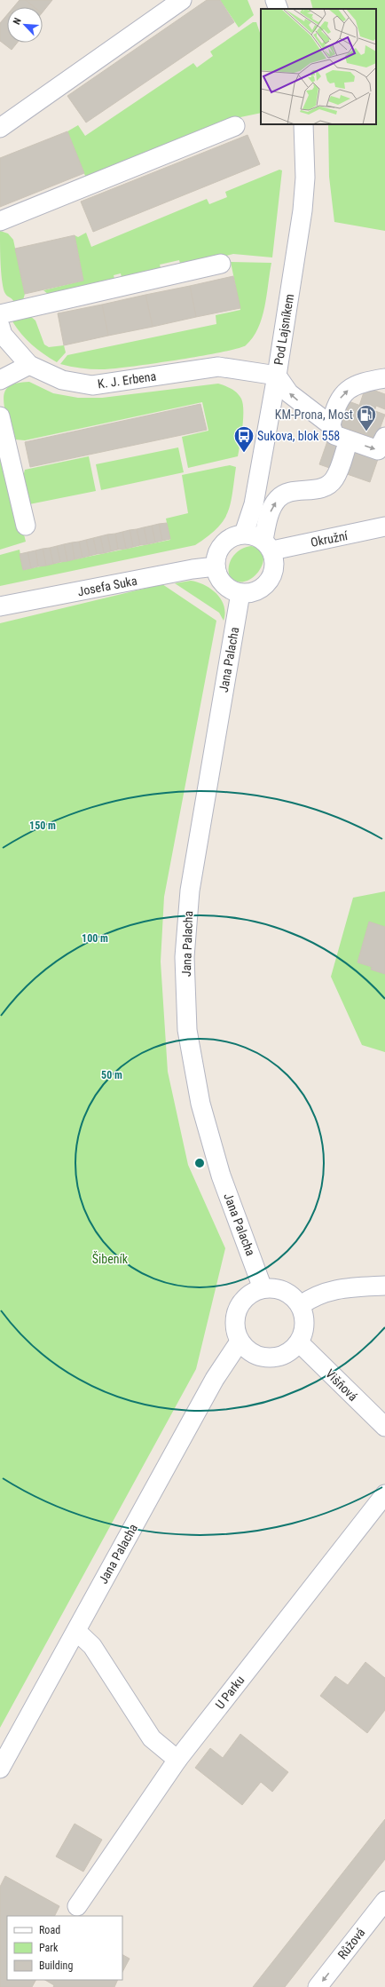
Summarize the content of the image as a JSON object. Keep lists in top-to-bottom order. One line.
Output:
{"streets":{"street":["Pod Lajsníkem","K. J. Erbena","Okružní","Josefa Suka","Jana Palacha","Višňová","U Parku","Růžová"]},"crossings":[["Pod Lajsníkem","K. J. Erbena"],["Pod Lajsníkem","Okružní"],["Pod Lajsníkem","Josefa Suka"],["Pod Lajsníkem","Jana Palacha"],["Okružní","Josefa Suka"],["Okružní","Jana Palacha"],["Josefa Suka","Jana Palacha"],["Jana Palacha","Višňová"]],"one_way":["Růžová"],"parks":["Šibeník"],"places":{"fuel station":["KM-Prona, Most"],"bus stop":["Sukova, blok 558"]},"legend":["Road","Park","Building"],"north":"top left","rings":["150 m","100 m","50 m"]}
